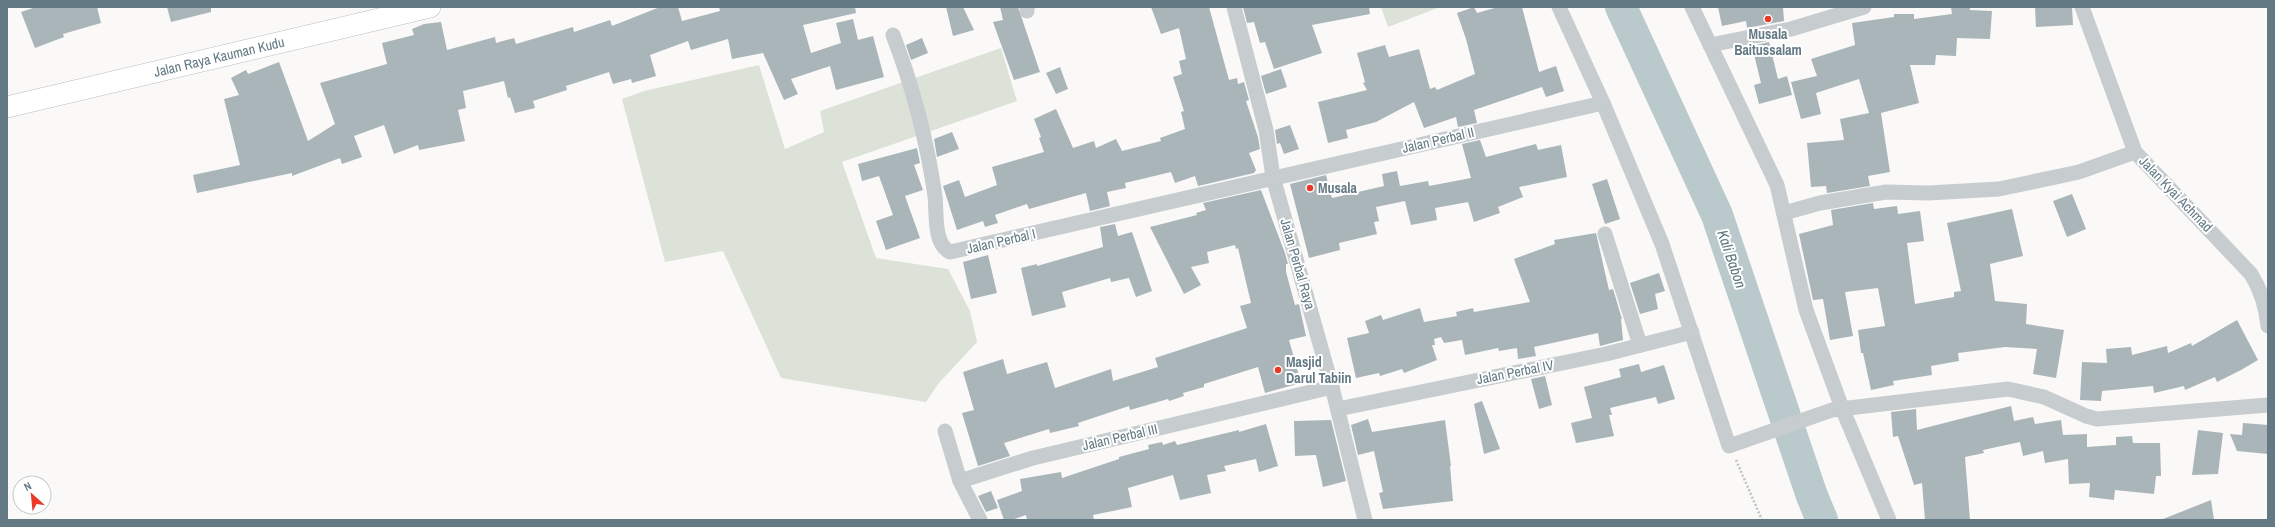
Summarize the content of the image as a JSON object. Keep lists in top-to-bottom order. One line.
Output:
{"streets":{"street":["Jalan Raya Kauman Kudu","Jalan Perbal II","Jalan Kyai Achmad","Jalan Perbal I","Jalan Perbal Raya","Jalan Perbal IV","Jalan Perbal III"]},"crossings":[["Jalan Perbal II","Jalan Perbal I"],["Jalan Perbal II","Jalan Perbal Raya"],["Jalan Perbal I","Jalan Perbal Raya"],["Jalan Perbal Raya","Jalan Perbal IV"],["Jalan Perbal Raya","Jalan Perbal III"]],"water":["Kali Babon"],"places":["Musala Baitussalam","Musala","Masjid Darul Tabiin"],"north":"top left"}
